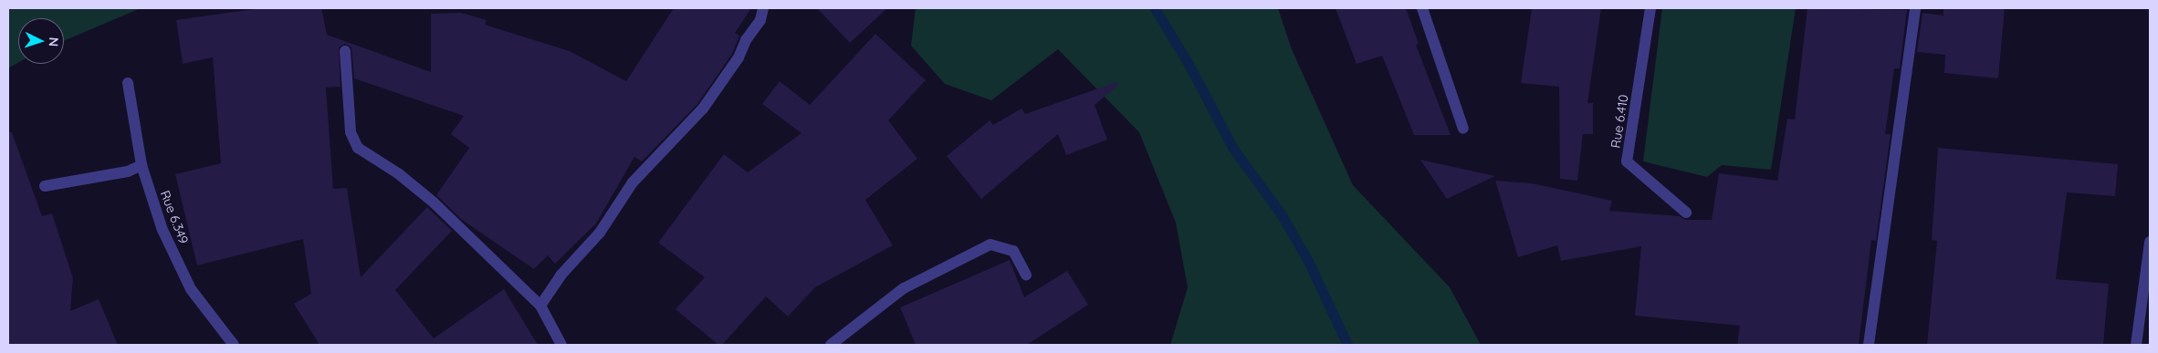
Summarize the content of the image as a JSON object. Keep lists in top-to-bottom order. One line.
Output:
{"streets":{"street":["Rue 6.410","Rue 6.349"]},"north":"right"}
